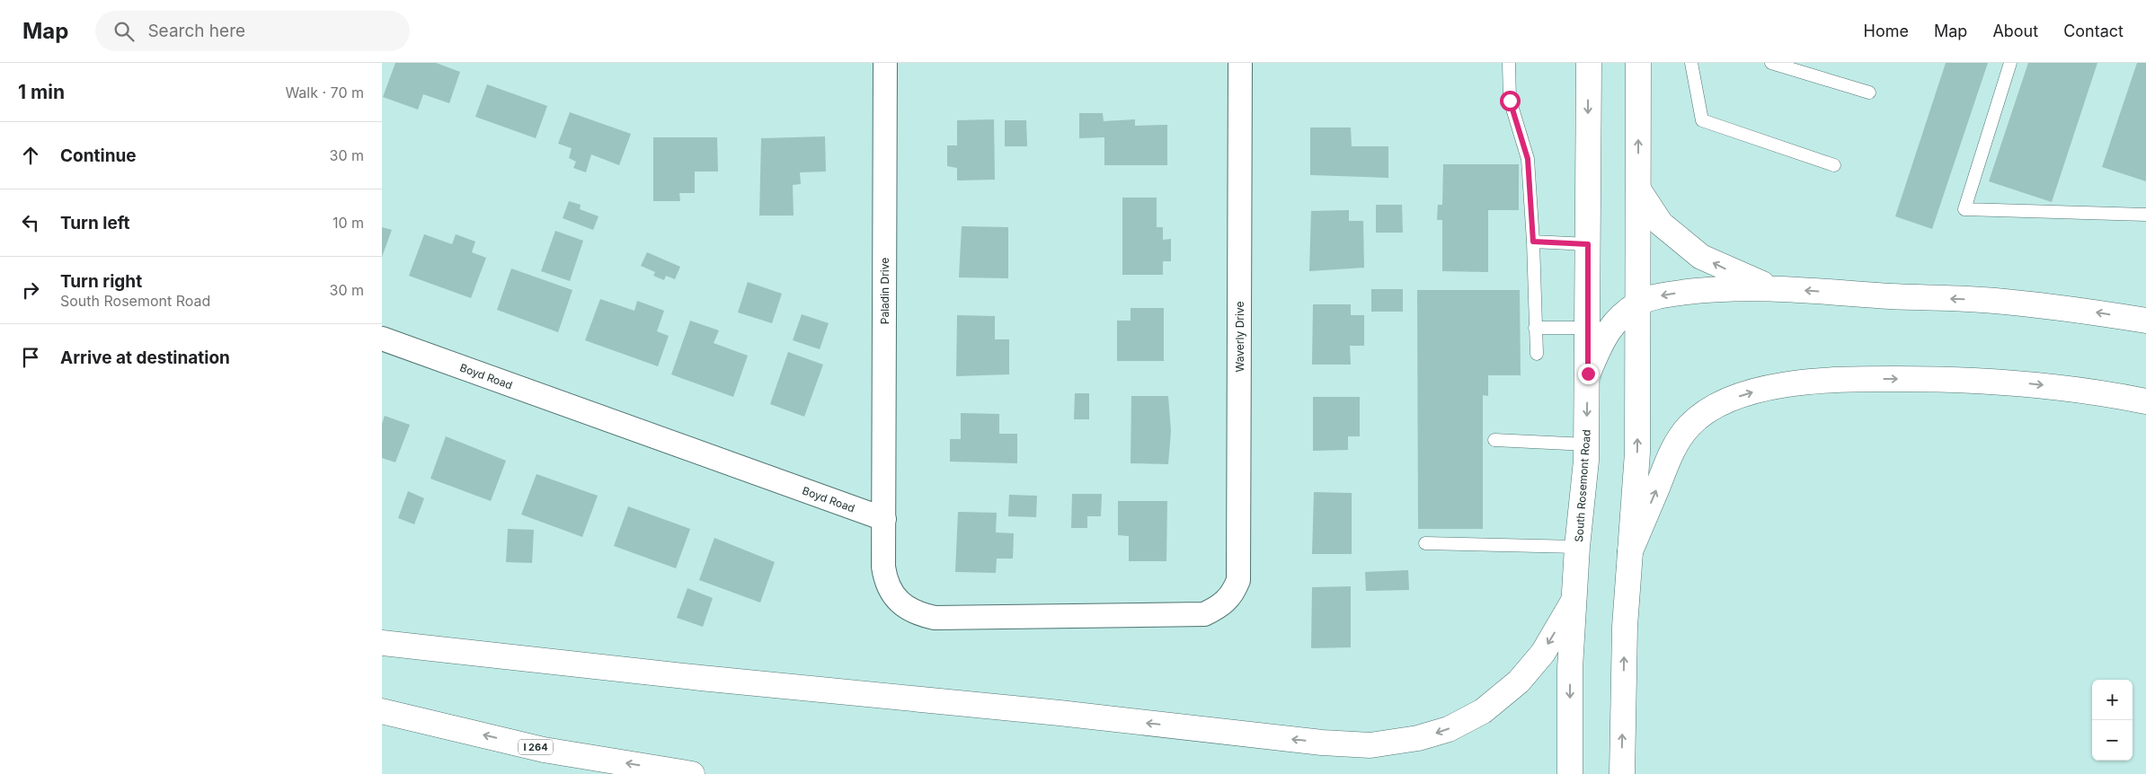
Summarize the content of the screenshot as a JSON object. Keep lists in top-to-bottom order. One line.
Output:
{"streets":{"main road":["South Rosemont Road","I 264"],"street":["Paladin Drive","Waverly Drive","Boyd Road"]},"crossings":[["Paladin Drive","Waverly Drive"],["Paladin Drive","Boyd Road"],["Waverly Drive","Boyd Road"]],"page":{"header":"Map","search":"Search here","nav":["Home","Map","About","Contact"],"heading":["1 min","Walk · 70 m"],"list":[["Continue","30 m"],["Turn left","10 m"],["Turn right","South Rosemont Road","30 m"],"Arrive at destination"],"map_buttons":["+","−"]}}
